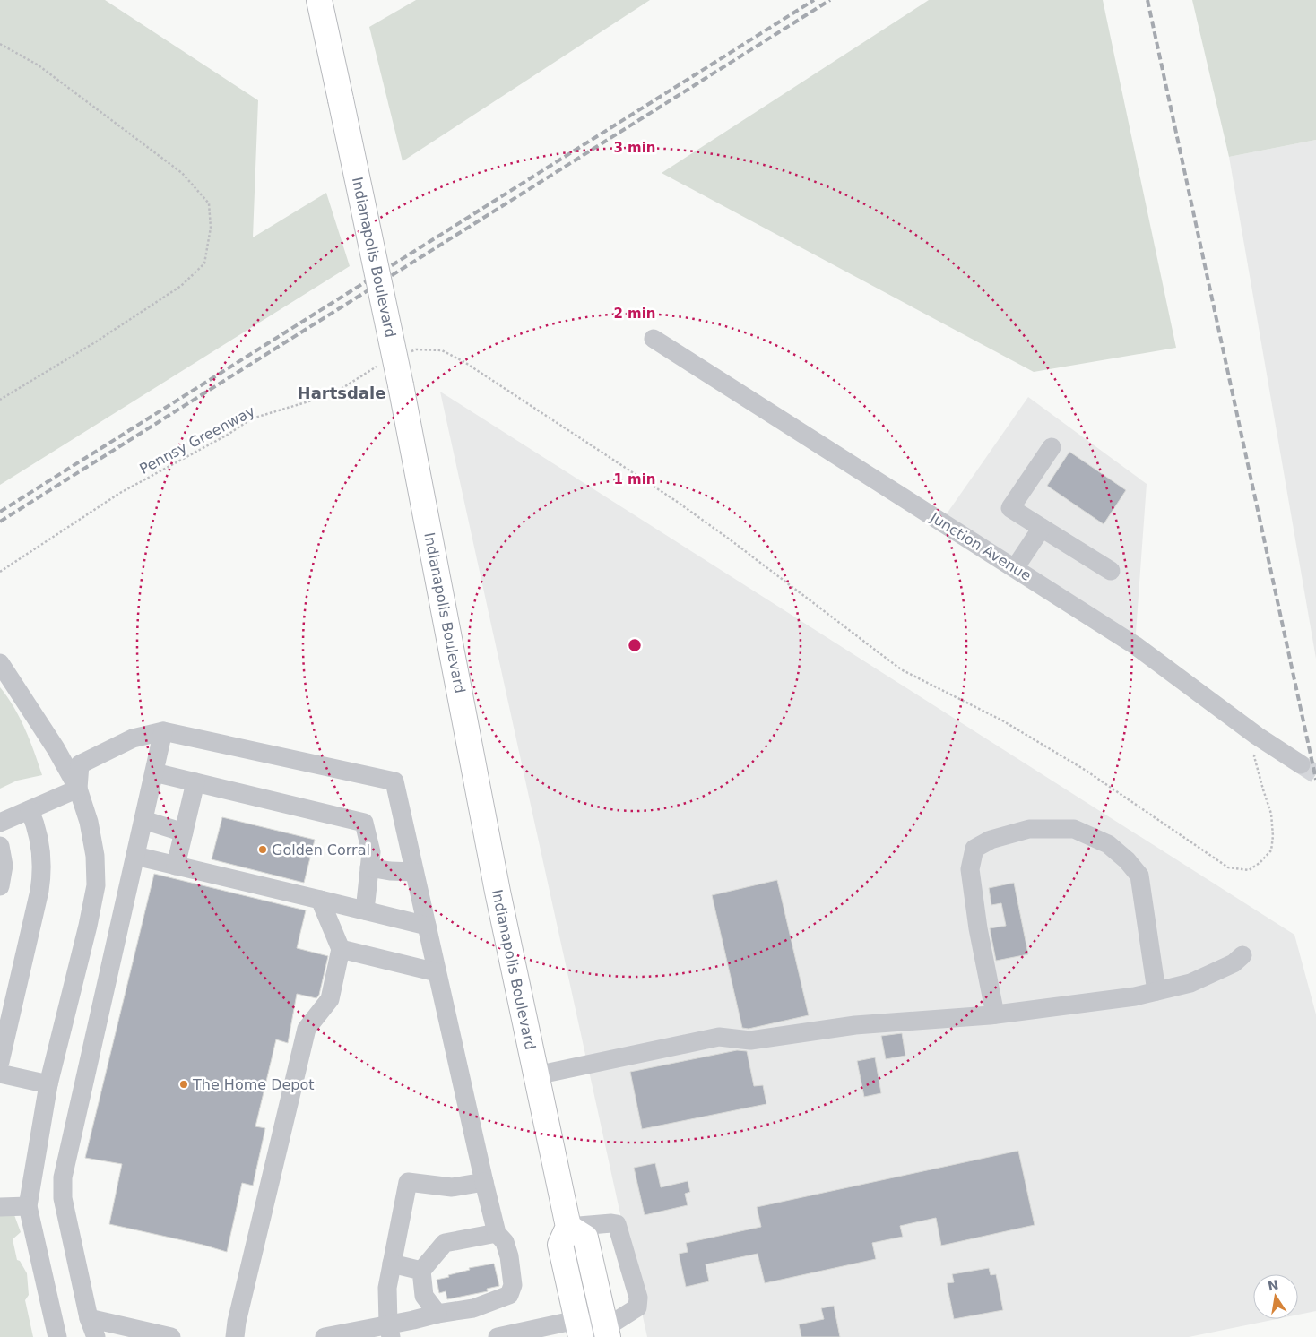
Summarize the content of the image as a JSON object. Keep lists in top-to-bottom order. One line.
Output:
{"streets":{"highway":["Indianapolis Boulevard"],"street":["Junction Avenue"],"path":["Pennsy Greenway"]},"districts":["Hartsdale"],"places":["Golden Corral","The Home Depot"],"north":"top","rings":["3 min","2 min","1 min"]}
